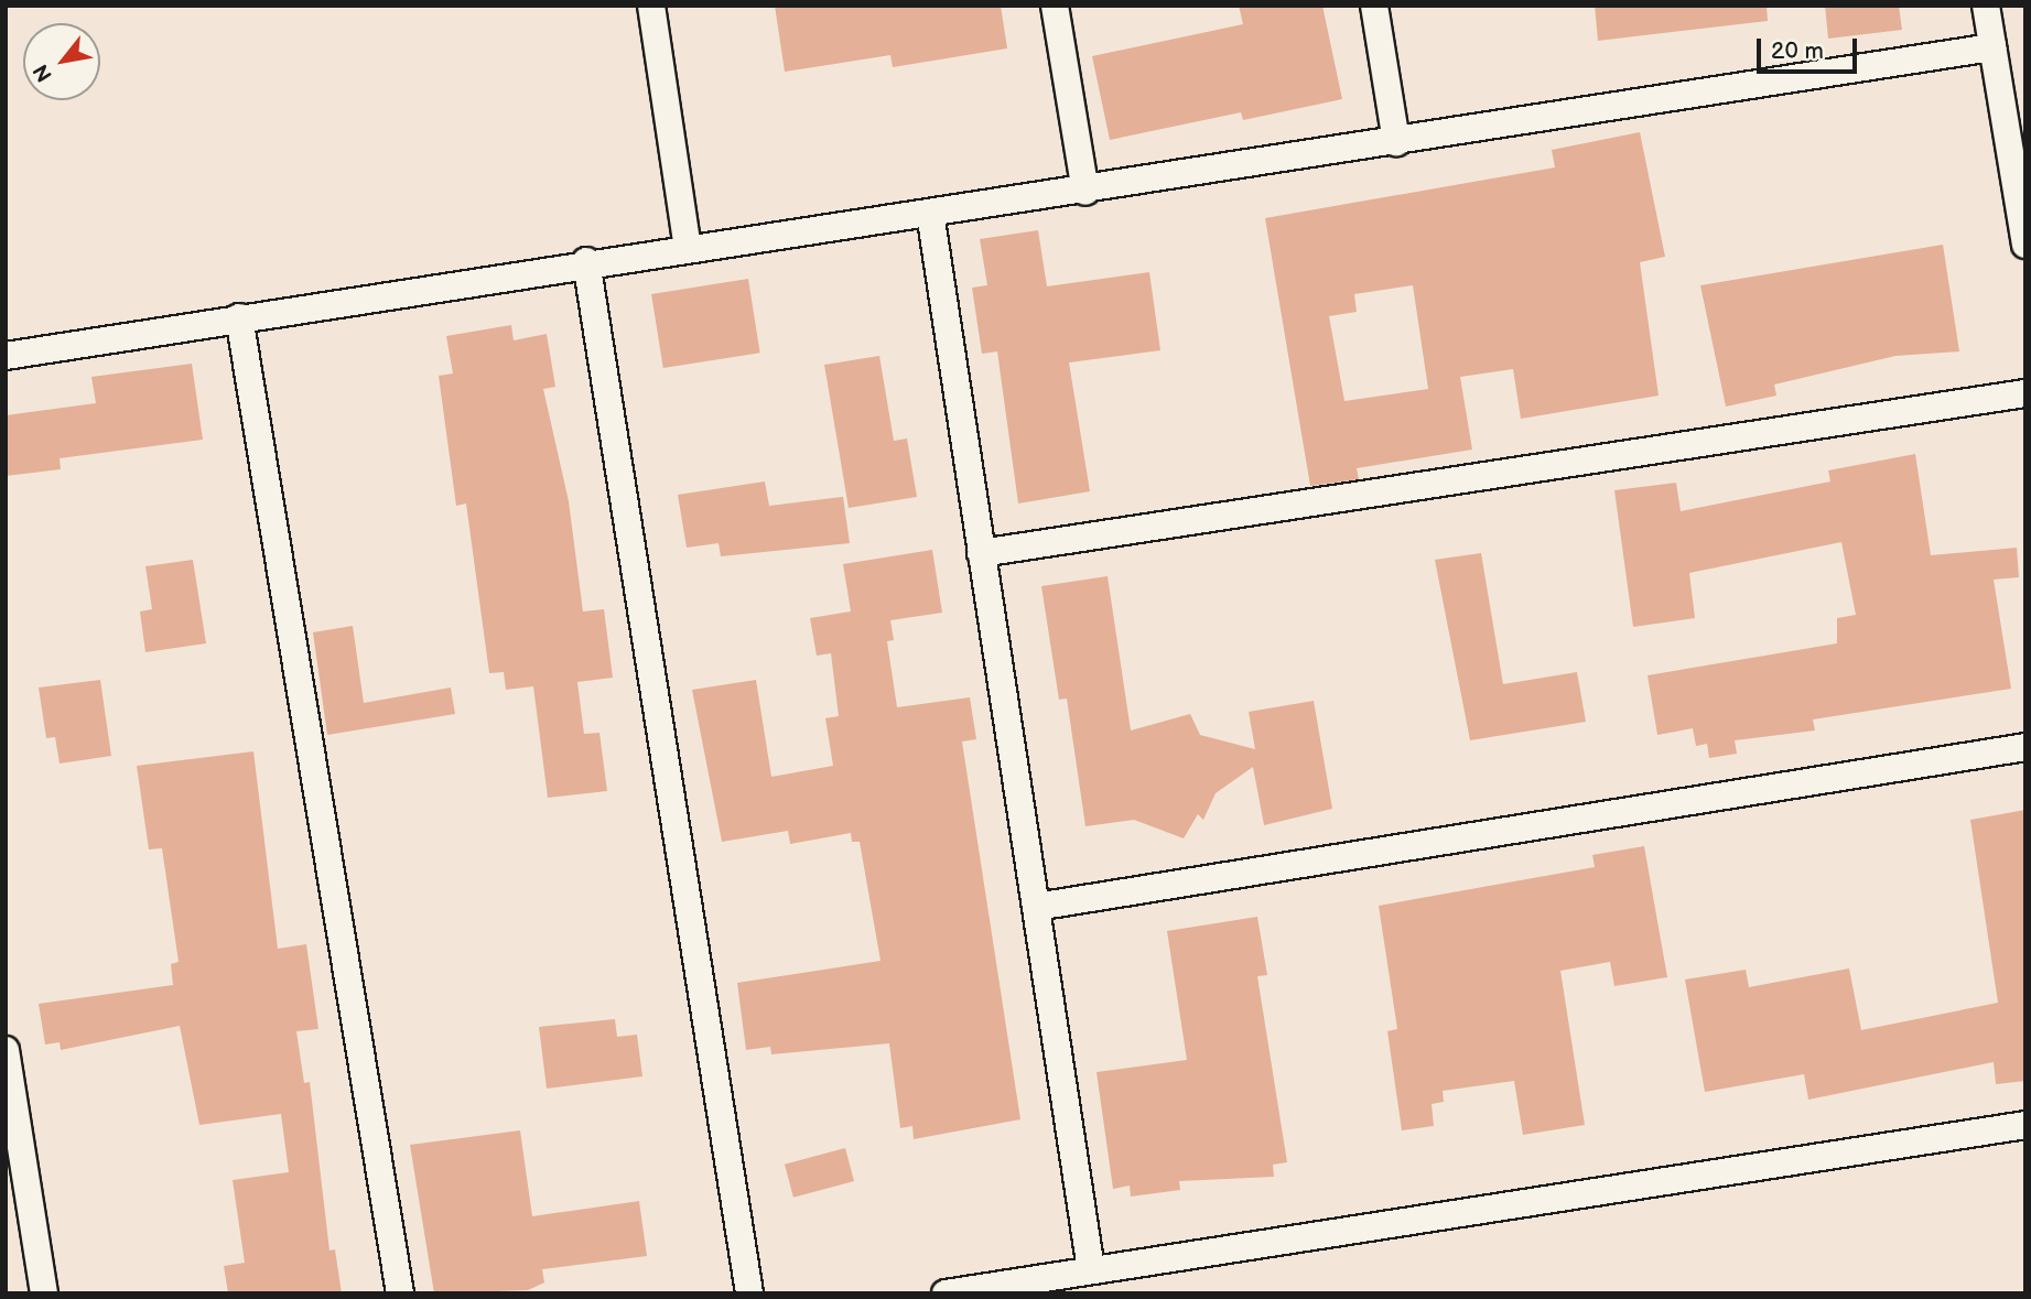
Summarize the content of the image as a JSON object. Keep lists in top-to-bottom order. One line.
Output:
{"scale_bar":"20 m","north":"bottom left"}
